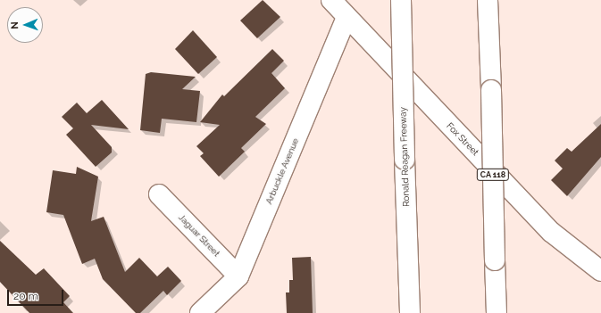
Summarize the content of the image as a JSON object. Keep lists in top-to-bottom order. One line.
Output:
{"streets":{"main road":["Fox Street","Ronald Reagan Freeway","Arbuckle Avenue","CA 118","Jaguar Street"]},"crossings":[["Fox Street","Arbuckle Avenue"],["Arbuckle Avenue","Jaguar Street"]],"scale_bar":"20 m","north":"left"}
